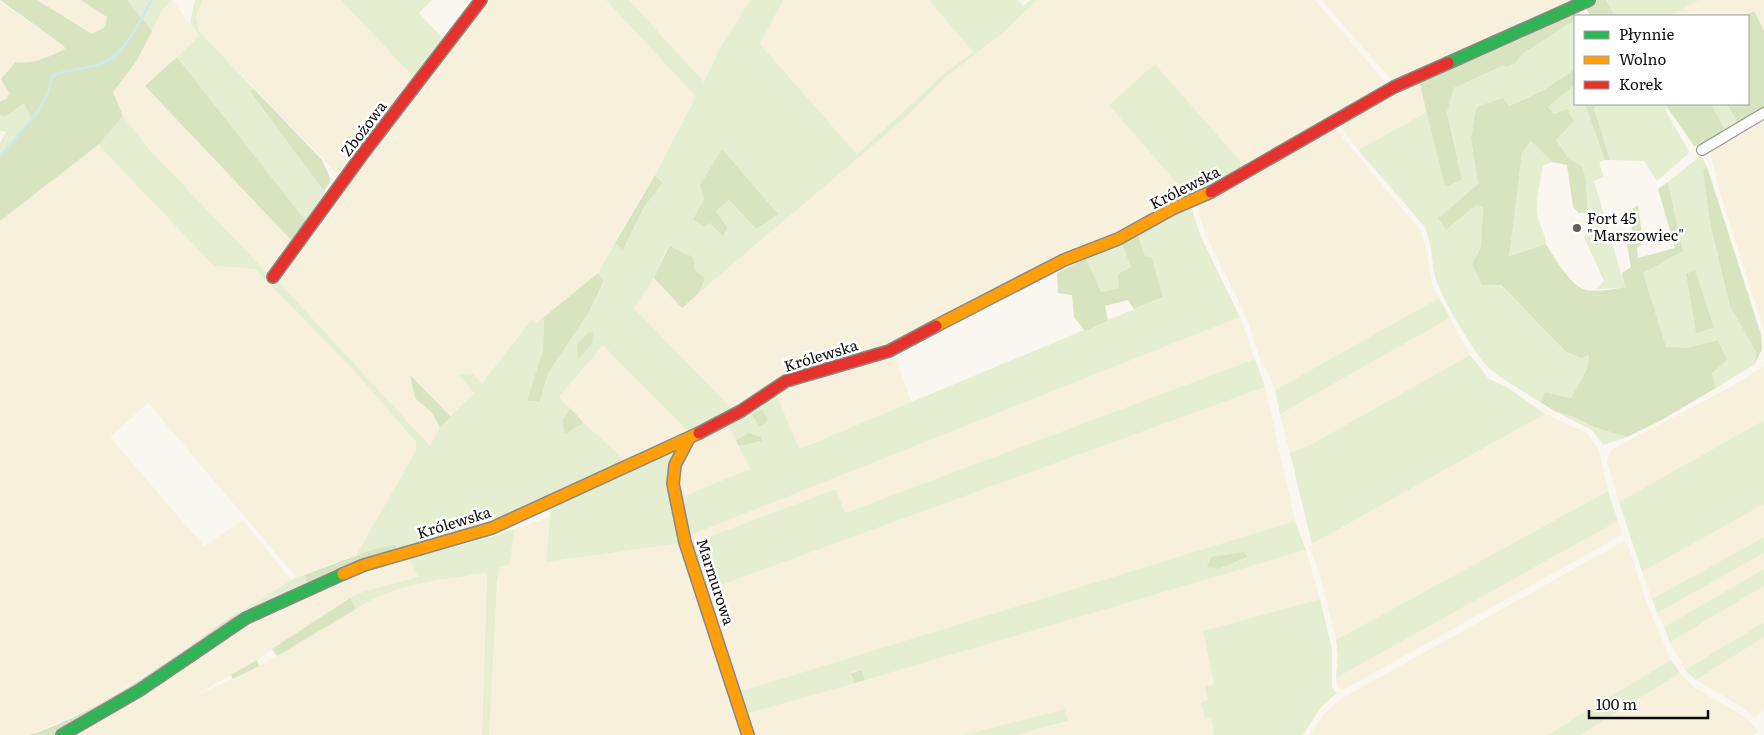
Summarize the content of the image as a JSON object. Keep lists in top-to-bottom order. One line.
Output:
{"streets":{"street":["Zbożowa","Królewska","Marmurowa"]},"crossings":[["Królewska","Marmurowa"]],"places":["Fort 45 \"Marszowiec\""],"legend":["Płynnie","Wolno","Korek"],"scale_bar":"100 m"}
